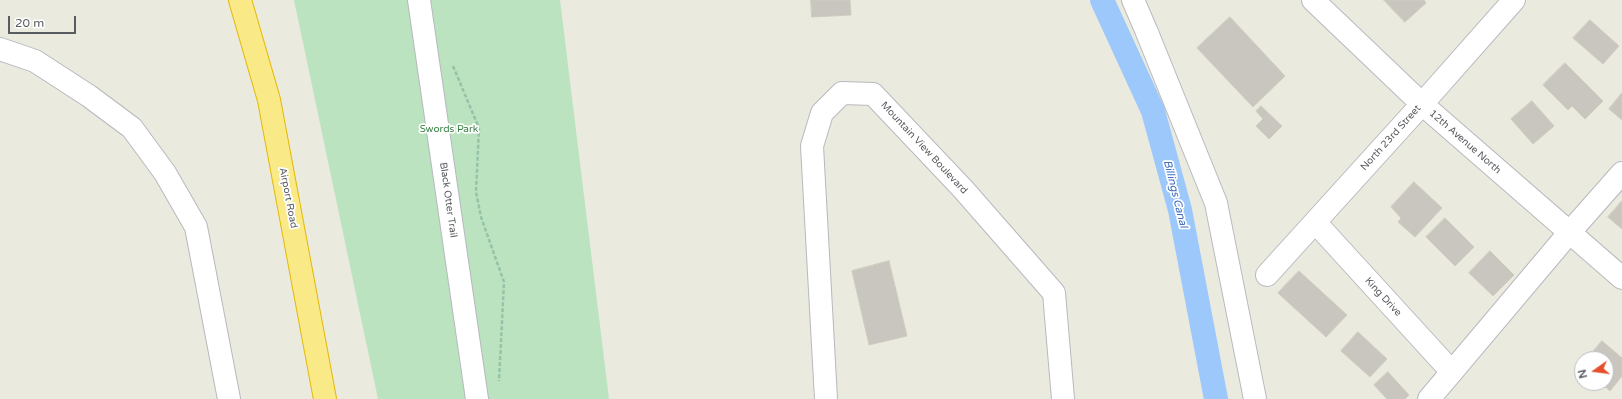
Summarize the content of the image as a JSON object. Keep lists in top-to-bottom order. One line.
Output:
{"streets":{"highway":["Airport Road"],"street":["North 23rd Street","12th Avenue North","Mountain View Boulevard","Black Otter Trail","King Drive"]},"crossings":[["North 23rd Street","12th Avenue North"],["North 23rd Street","King Drive"]],"water":["Billings Canal"],"parks":["Swords Park"],"scale_bar":"20 m","north":"left"}
